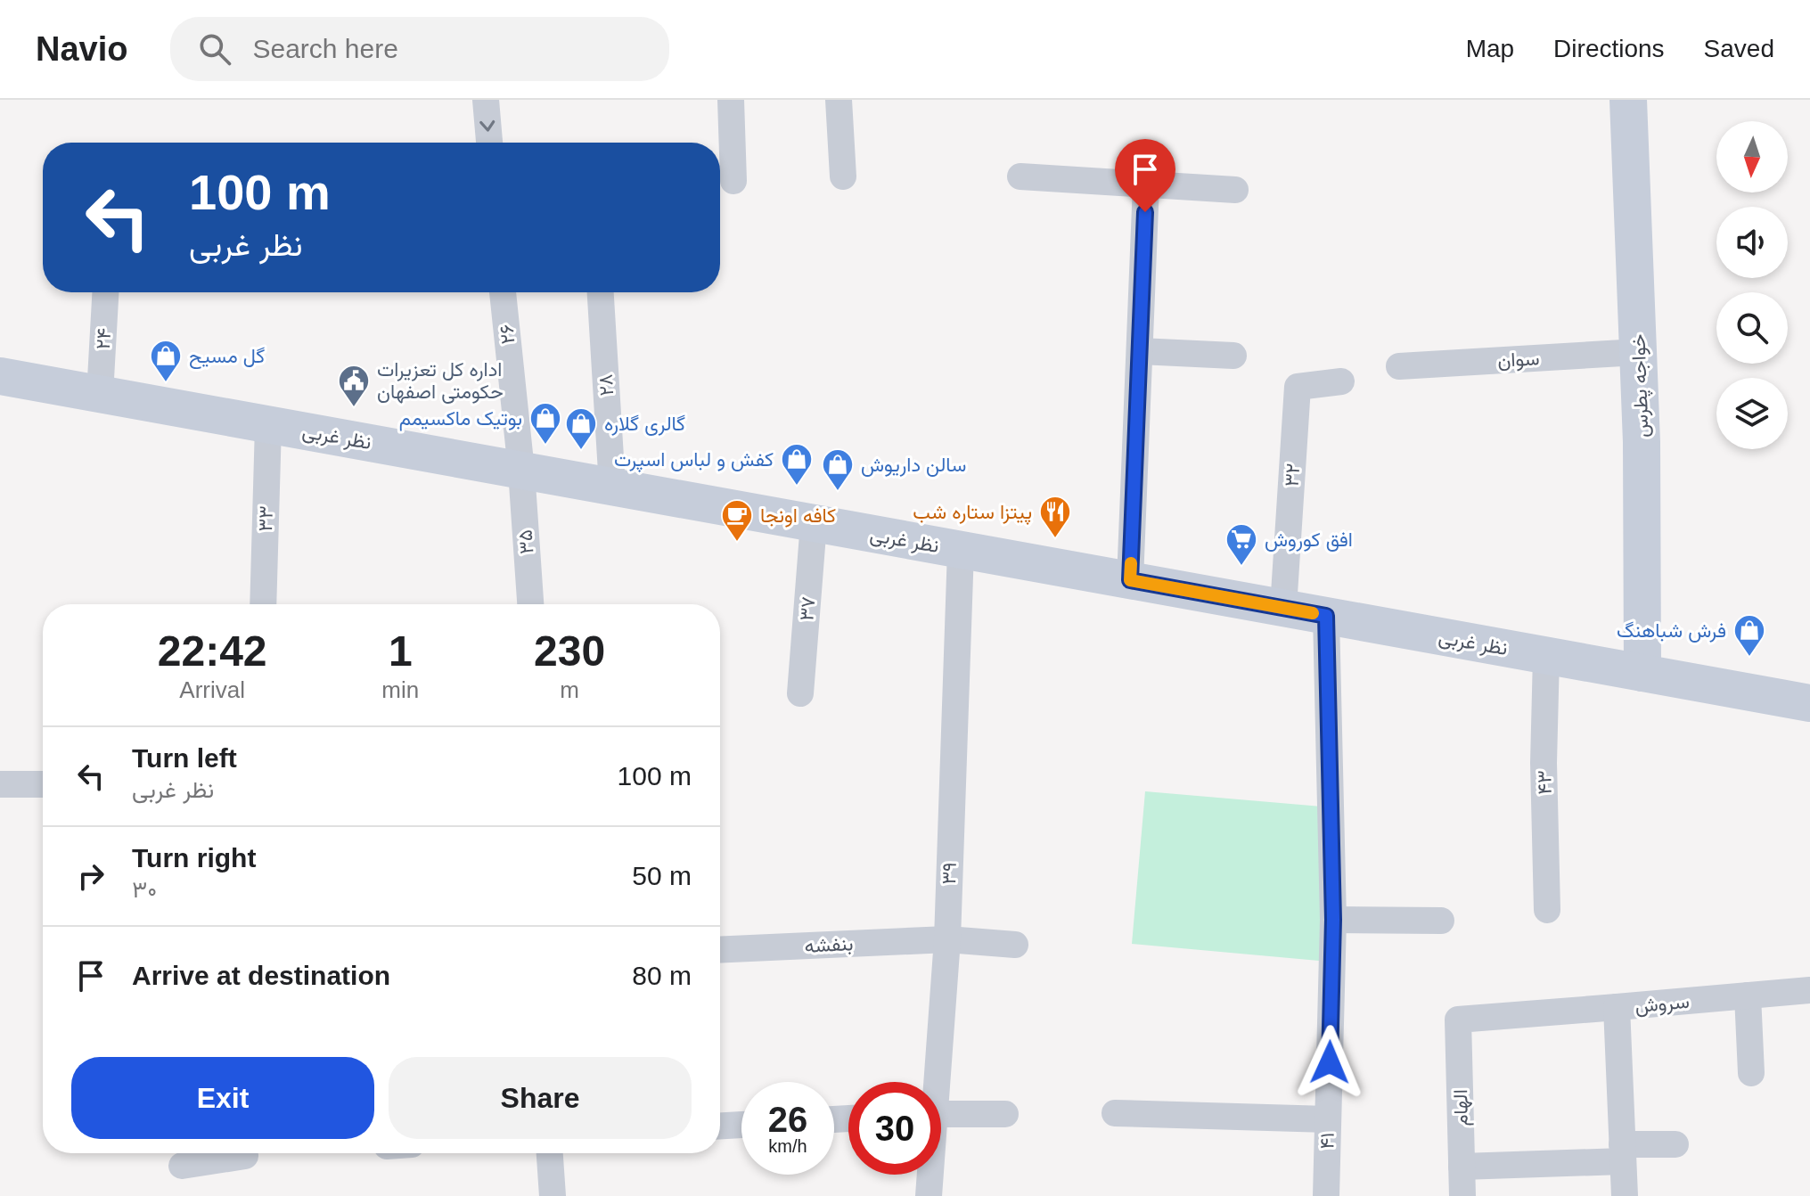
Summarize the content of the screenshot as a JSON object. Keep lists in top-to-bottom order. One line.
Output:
{"streets":{"main road":["خواجه پطرس","نظر غربی"],"street":["۲۶","۲۴","سوان","۲۸","۳۲","۳۳","۳۵","۳۷","۴۳","۳۹","بنفشه","سروش","الهام","۴۱"]},"crossings":[["۲۶","نظر غربی"],["۲۶","۳۵"],["۲۴","نظر غربی"],["سوان","خواجه پطرس"],["۲۸","نظر غربی"],["خواجه پطرس","نظر غربی"],["نظر غربی","۳۲"],["نظر غربی","۳۳"],["نظر غربی","۳۵"],["نظر غربی","۳۷"],["نظر غربی","۴۳"],["نظر غربی","۳۹"],["نظر غربی","۴۱"],["۳۹","بنفشه"],["سروش","الهام"]],"places":{"shop":["گل مسیح","بوتیک ماکسیمم","گالری گلاره","کفش و لباس اسپرت","سالن داریوش","فرش شباهنگ"],"public building":["اداره کل تعزیرات حکومتی اصفهان"],"restaurant":["پیتزا ستاره شب"],"cafe":["کافه اونجا"],"supermarket":["افق کوروش"]},"north":"bottom","page":{"header":"Navio","search":"Search here","nav":["Map","Directions","Saved"],"turn":["100 m","نظر غربی"],"eta":["22:42","Arrival","1","min","230","m"],"list":[{"name":"Turn left","note":"نظر غربی","value":"100 m"},{"name":"Turn right","note":"۳۰","value":"50 m"},{"name":"Arrive at destination","value":"80 m"}],"buttons":["Exit","Share"],"speed":"26 km/h","limit":"30"}}
